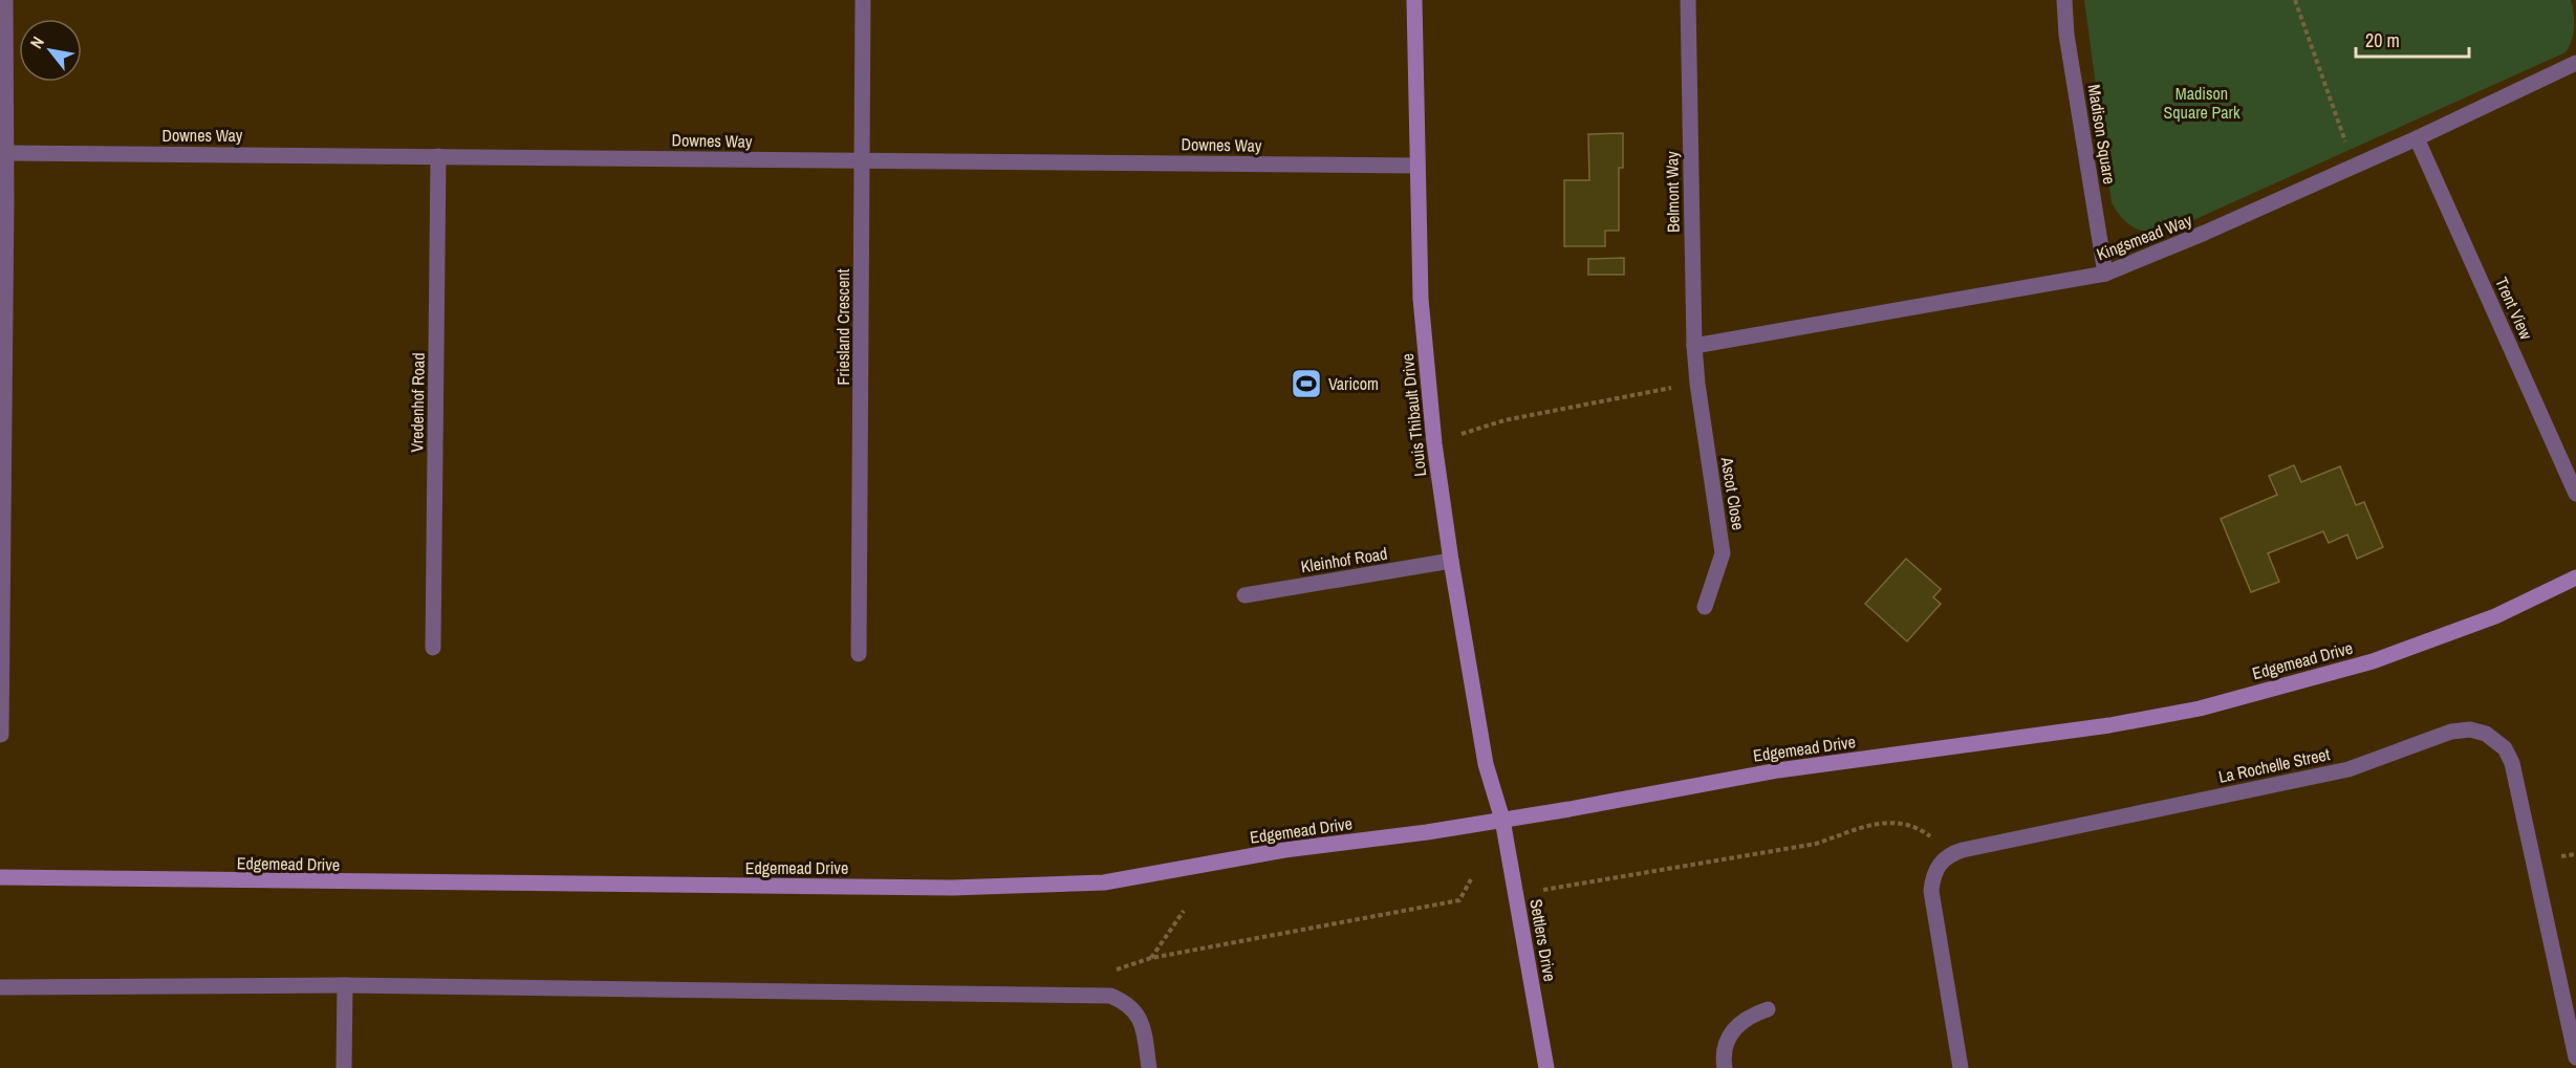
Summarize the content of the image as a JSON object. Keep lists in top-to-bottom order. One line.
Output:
{"streets":{"street":["Madison Square","Downes Way","Belmont Way","Kingsmead Way","Trent View","Friesland Crescent","Vredenhof Road","Louis Thibault Drive","Ascot Close","Kleinhof Road","Edgemead Drive","La Rochelle Street","Settlers Drive"]},"crossings":[["Madison Square","Kingsmead Way"],["Downes Way","Friesland Crescent"],["Downes Way","Vredenhof Road"],["Downes Way","Louis Thibault Drive"],["Belmont Way","Kingsmead Way"],["Belmont Way","Ascot Close"],["Kingsmead Way","Trent View"],["Louis Thibault Drive","Kleinhof Road"],["Louis Thibault Drive","Edgemead Drive"],["Louis Thibault Drive","Settlers Drive"],["Edgemead Drive","Settlers Drive"]],"parks":["Madison Square Park"],"places":{"sports":["Varicom"]},"scale_bar":"20 m","north":"top left"}
